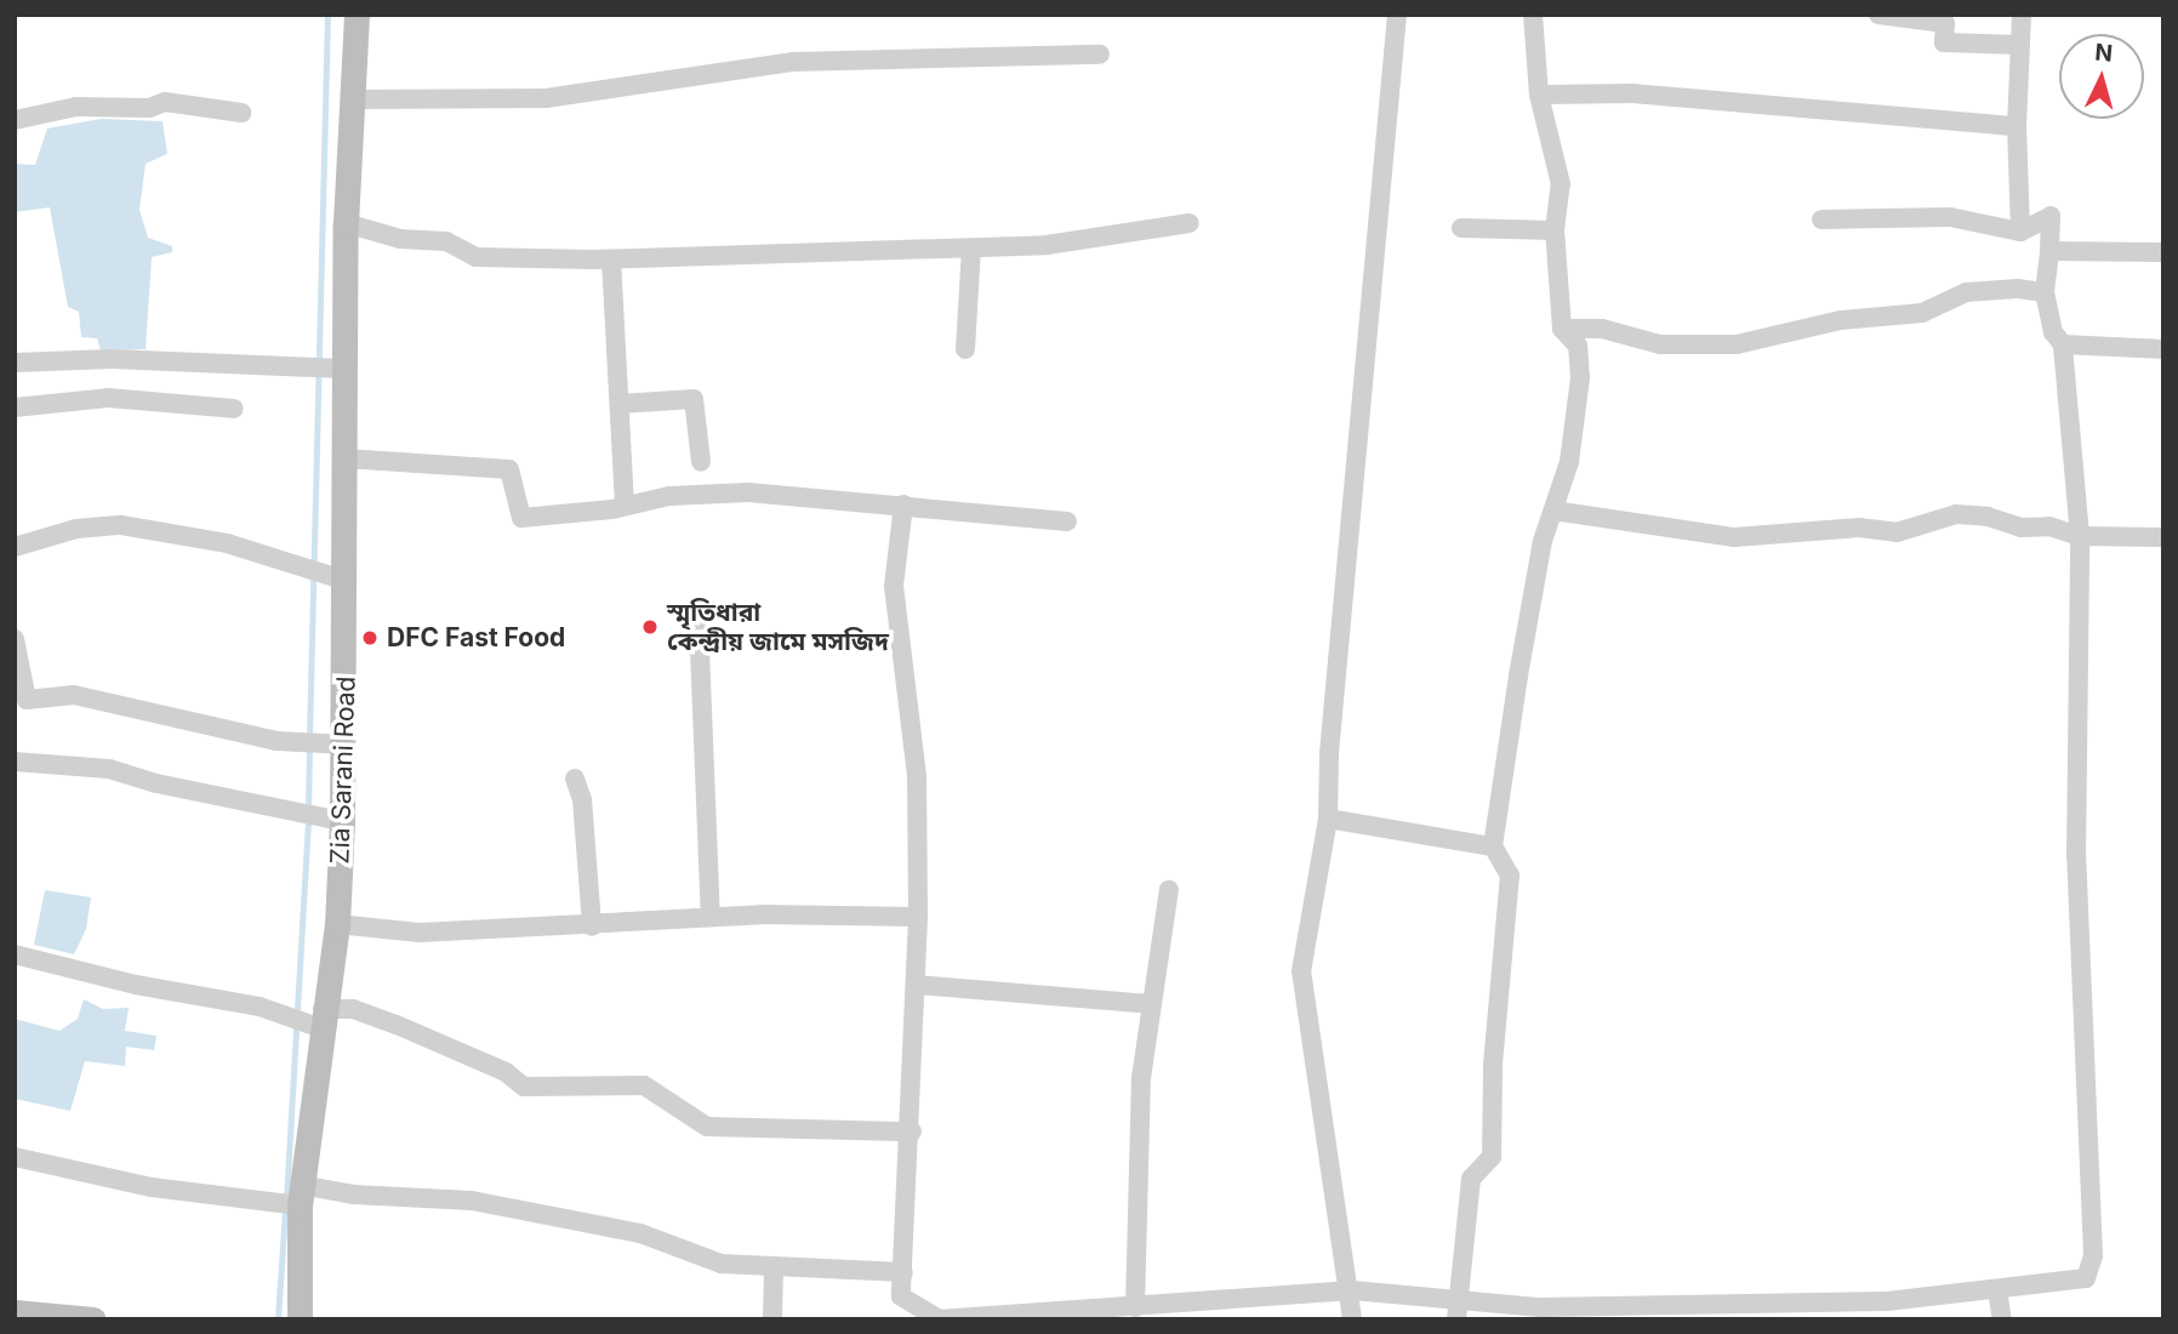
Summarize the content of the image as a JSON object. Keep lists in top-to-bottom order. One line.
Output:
{"streets":{"main road":["Zia Sarani Road"]},"places":["স্মৃতিধারা কেন্দ্রীয় জামে মসজিদ","DFC Fast Food"],"north":"top"}
